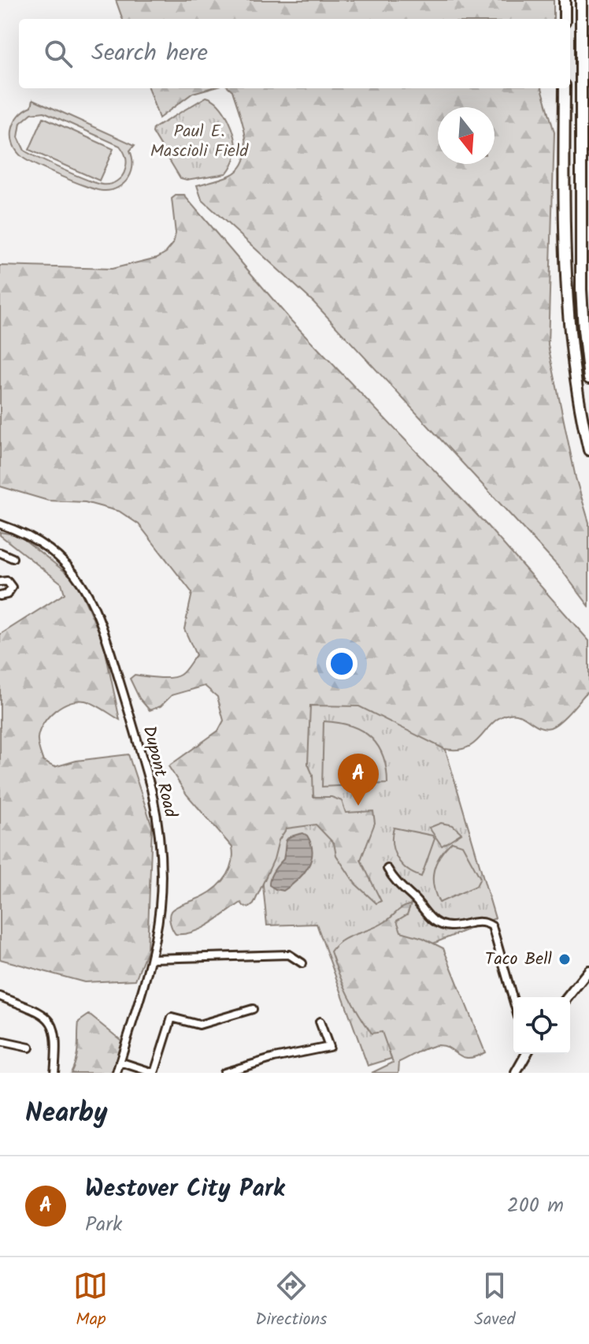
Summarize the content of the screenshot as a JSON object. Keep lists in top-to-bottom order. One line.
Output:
{"streets":{"street":["Dupont Road"]},"parks":["Paul E. Mascioli Field"],"places":["Taco Bell"],"north":"bottom","page":{"search":"Search here","pins":"A","heading":"Nearby","list":[{"mark":"A","name":"Westover City Park","note":"Park","value":"200 m"}],"nav":["Map","Directions","Saved"]}}
